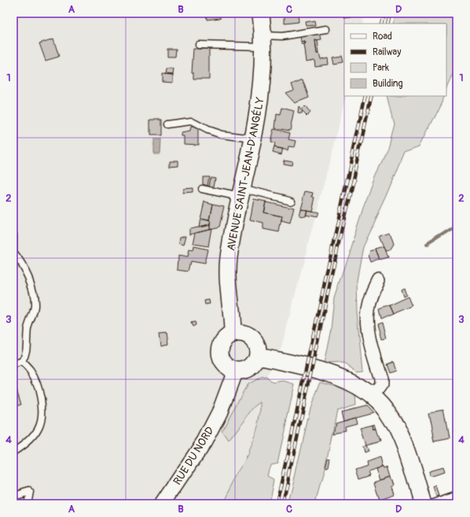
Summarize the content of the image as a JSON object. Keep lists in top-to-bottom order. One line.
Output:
{"streets":{"main road":["AVENUE SAINT-JEAN-D'ANGÉLY"],"street":["RUE DU NORD"]},"crossings":[["AVENUE SAINT-JEAN-D'ANGÉLY","RUE DU NORD"]],"legend":["Road","Railway","Park","Building"],"grid":{"columns":["A","B","C","D"],"rows":["1","2","3","4"]}}
